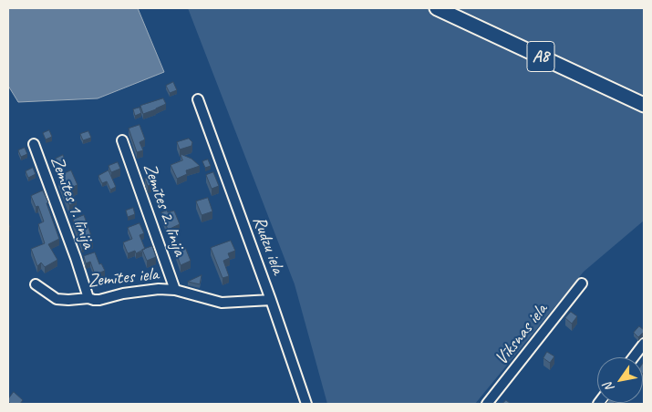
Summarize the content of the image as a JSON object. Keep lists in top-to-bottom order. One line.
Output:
{"streets":{"highway":["A8"],"street":["Zemītes 1. līnija","Zemītes 2. līnija","Rudzu iela","Zemītes iela","Vīksnas iela"]},"crossings":[["Zemītes 1. līnija","Zemītes iela"],["Zemītes 2. līnija","Zemītes iela"],["Rudzu iela","Zemītes iela"]],"north":"bottom left"}
